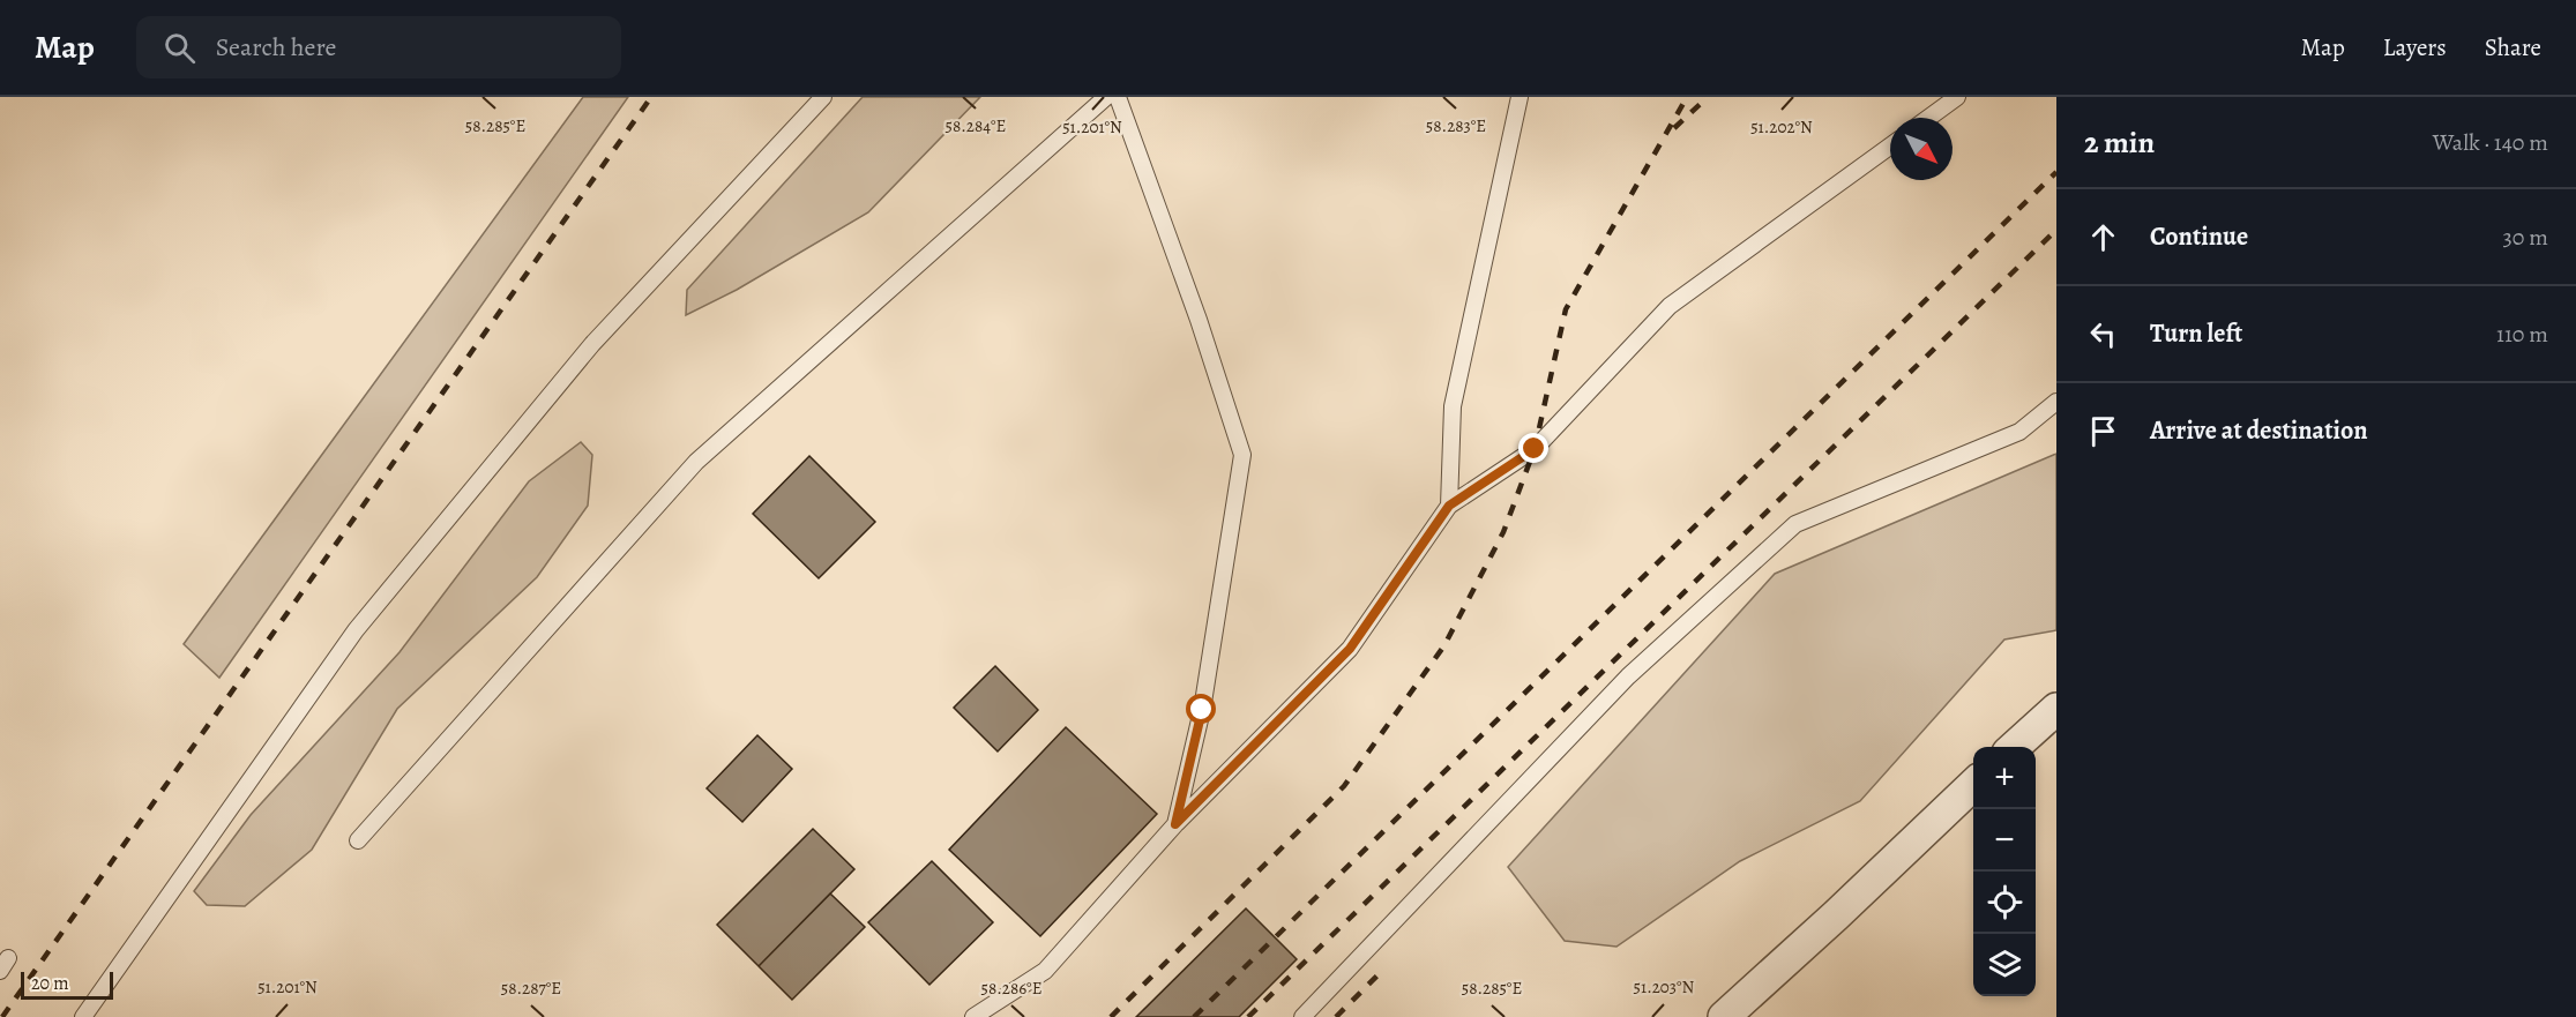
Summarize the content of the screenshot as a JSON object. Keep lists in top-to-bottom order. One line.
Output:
{"scale_bar":"20 m","north":"bottom right","page":{"header":"Map","search":"Search here","nav":["Map","Layers","Share"],"heading":["2 min","Walk · 140 m"],"list":[["Continue","30 m"],["Turn left","110 m"],"Arrive at destination"],"map_buttons":["+","−"],"scale":"20 m"},"coordinates":["58.285°E","58.283°E","58.284°E","51.201°N","51.202°N","51.203°N","58.287°E","58.286°E"]}
